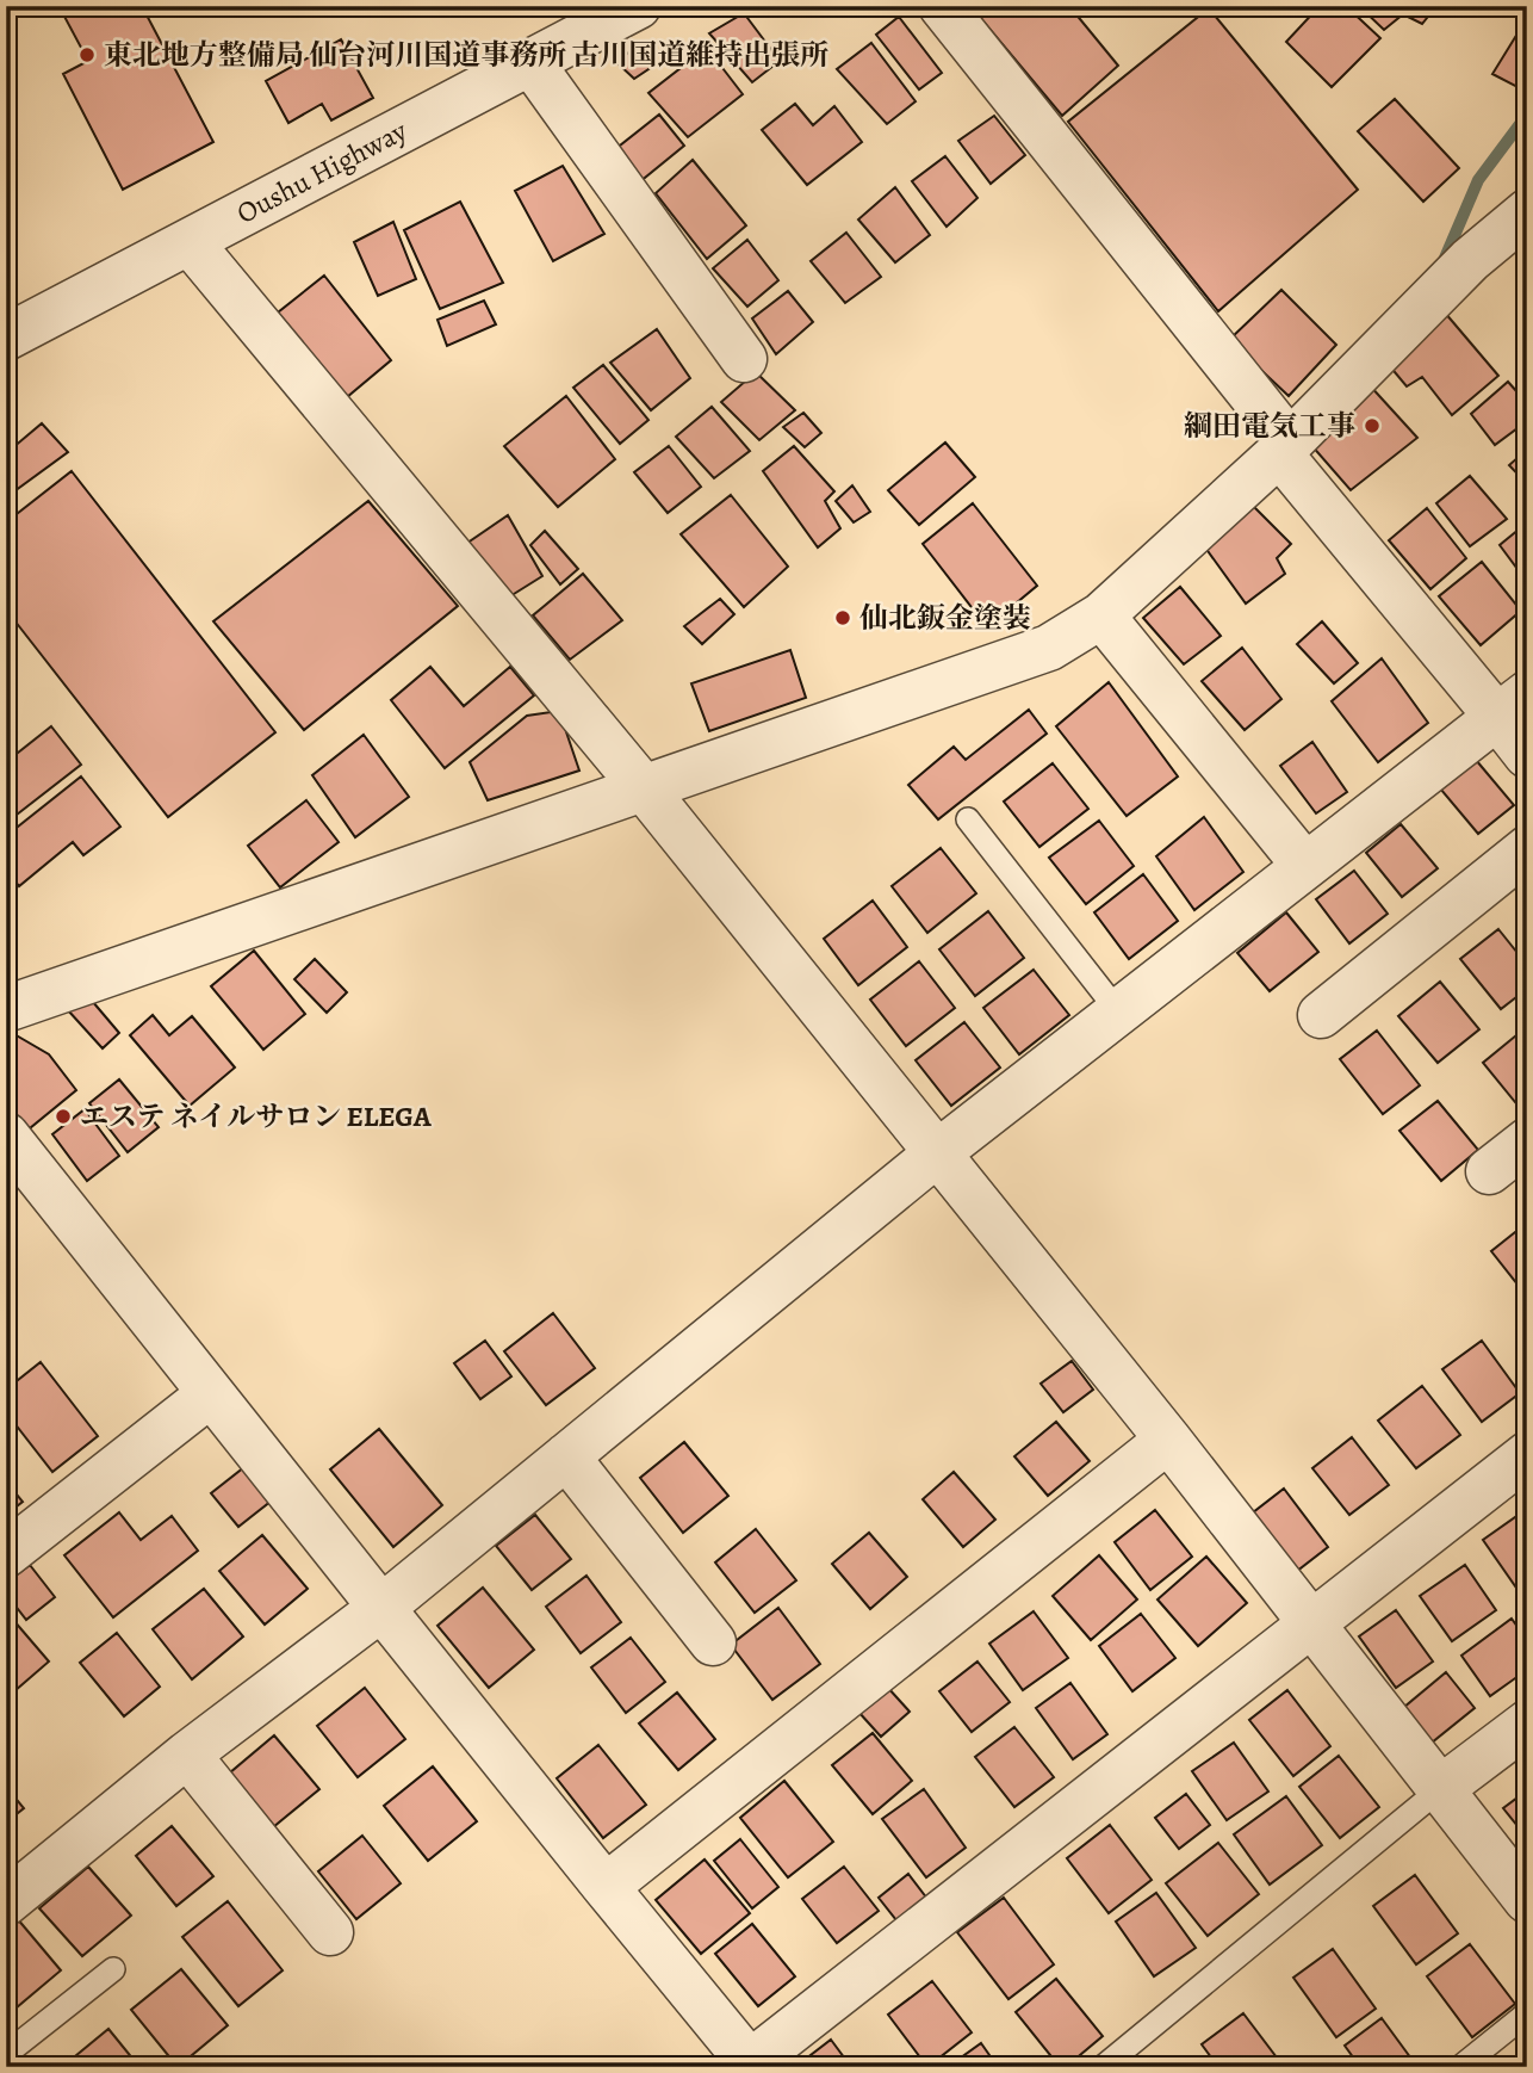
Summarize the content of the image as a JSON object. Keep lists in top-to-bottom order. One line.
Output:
{"streets":{"street":["Oushu Highway"]},"places":["東北地方整備局 仙台河川国道事務所 古川国道維持出張所","綱田電気工事","仙北鈑金塗装","エステ ネイルサロン ELEGA"]}
